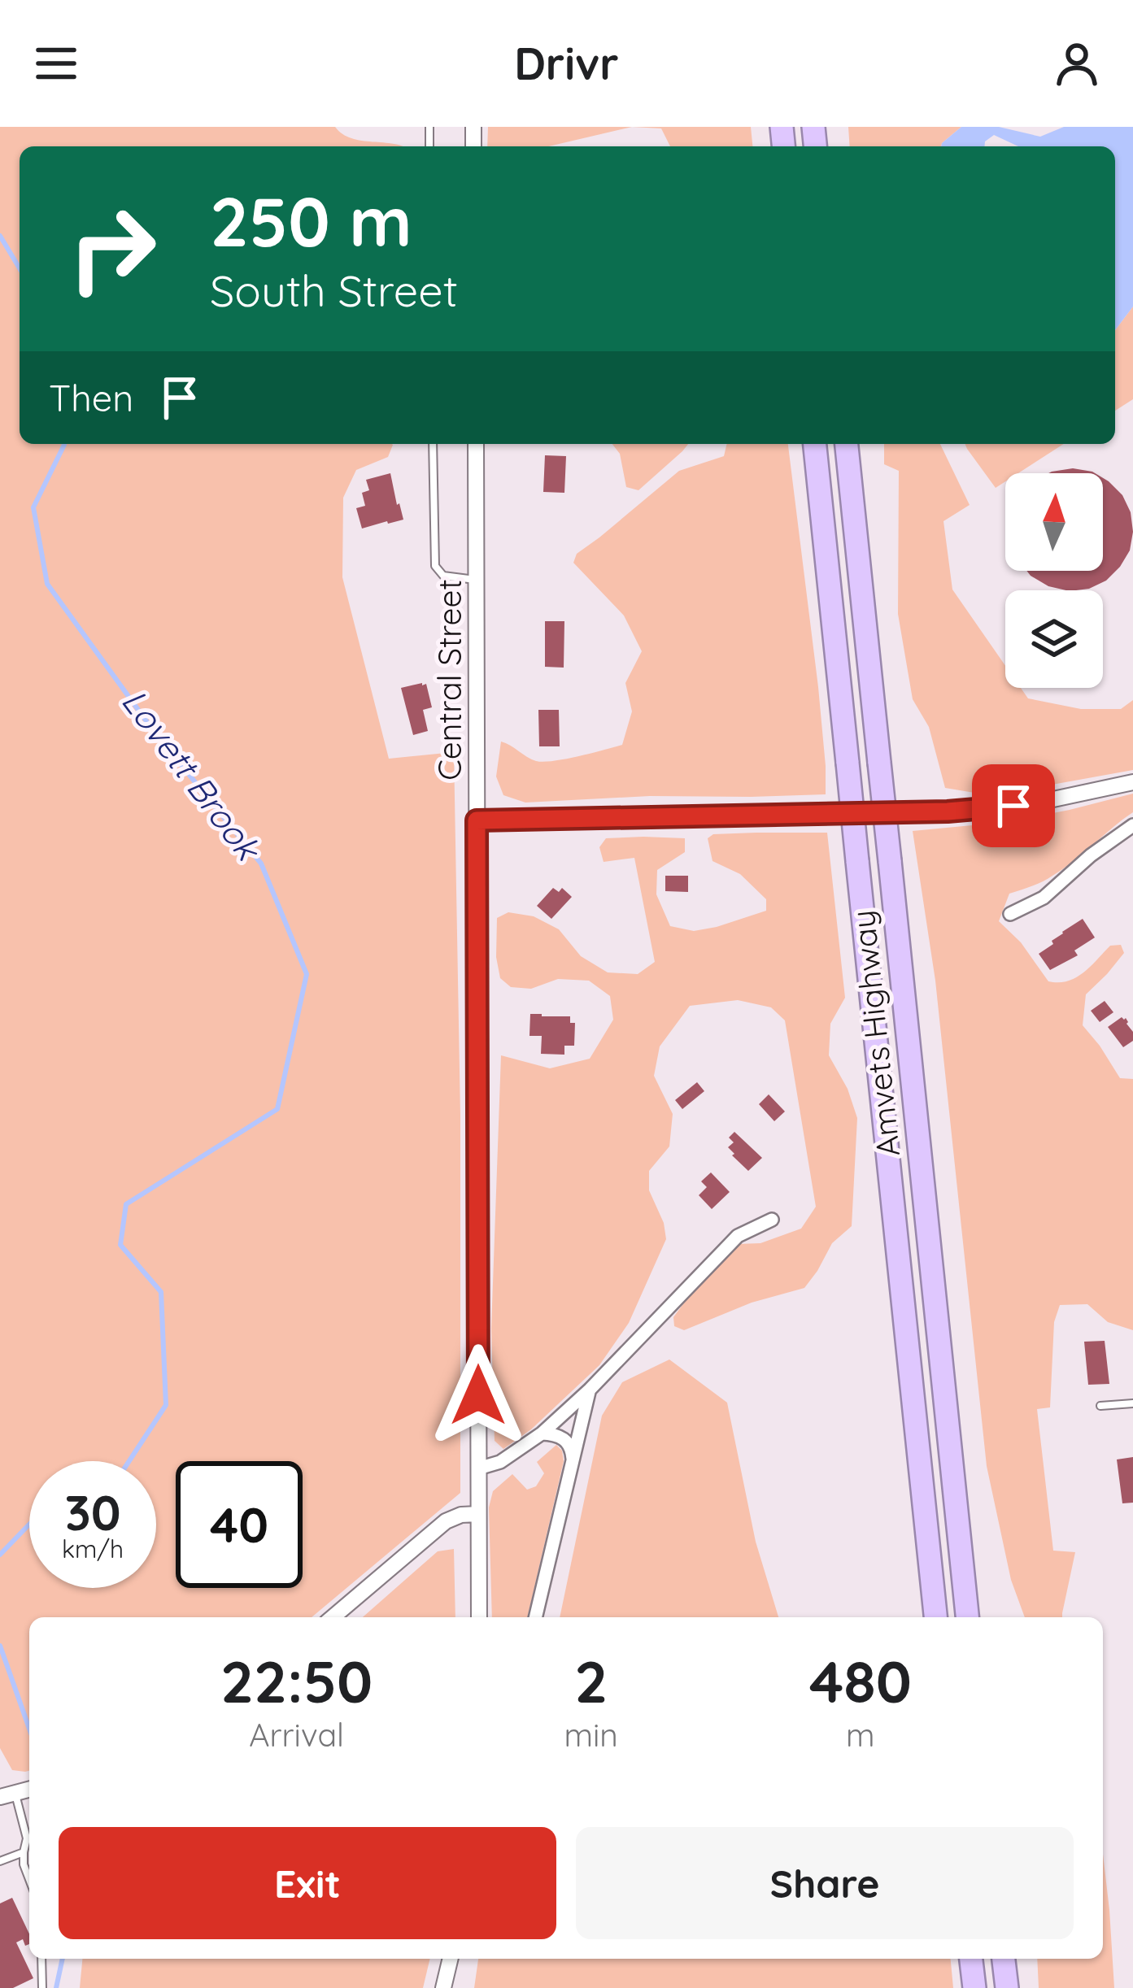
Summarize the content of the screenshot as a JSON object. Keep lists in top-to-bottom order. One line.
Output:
{"streets":{"highway":["Amvets Highway"],"street":["Central Street"]},"water":["Lovett Brook"],"north":"top","page":{"header":"Drivr","turn":["250 m","South Street"],"then":"Then","speed":"30 km/h","limit":"40","eta":["22:50","Arrival","2","min","480","m"],"buttons":["Exit","Share"]}}
